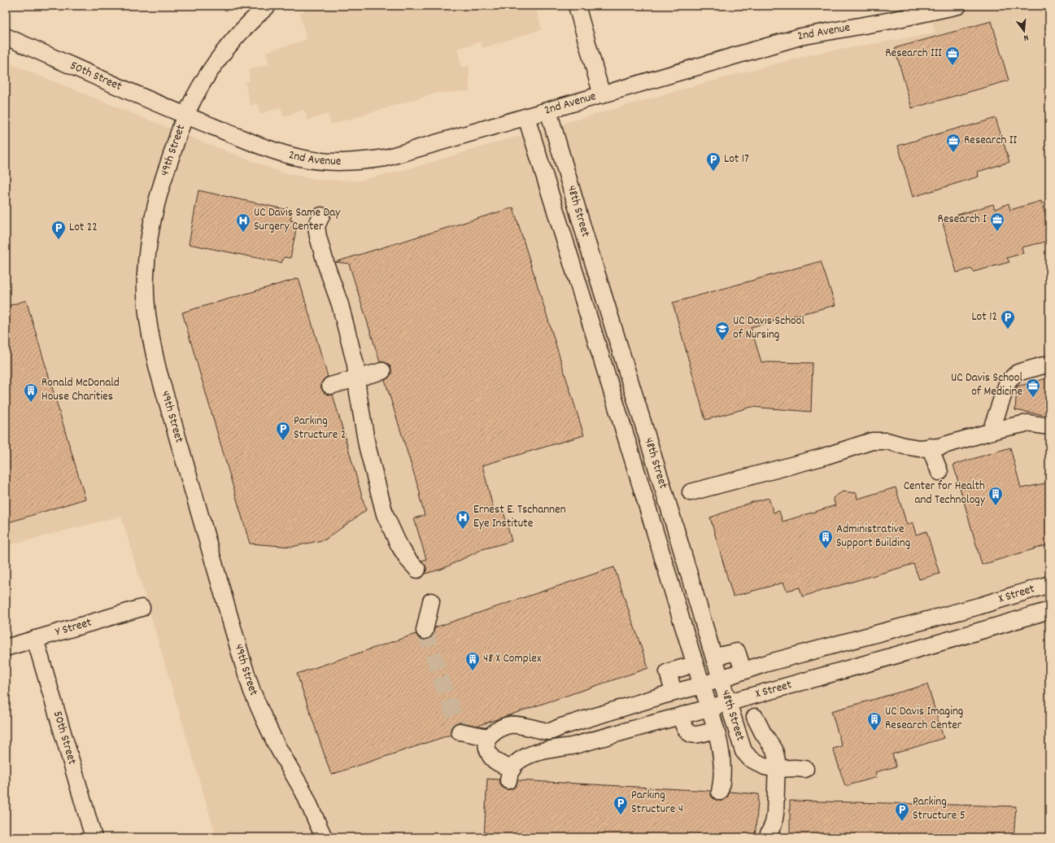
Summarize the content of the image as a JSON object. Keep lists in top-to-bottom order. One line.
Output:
{"streets":{"street":["2nd Avenue","50th Street","49th Street","48th Street","X Street","Y Street"]},"crossings":[["2nd Avenue","50th Street"],["2nd Avenue","49th Street"],["2nd Avenue","48th Street"],["50th Street","49th Street"],["50th Street","Y Street"],["48th Street","X Street"]],"places":{"office":["Research III","Research II","Research I","UC Davis School of Medicine"],"parking":["Lot 17","Lot 22","Lot 12","Parking Structure 2","Parking Structure 4","Parking Structure 5"],"hospital":["UC Davis Same Day Surgery Center","Ernest E. Tschannen Eye Institute"],"school or university":["UC Davis School of Nursing"],"building":["Ronald McDonald House Charities","Center for Health and Technology","Administrative Support Building","48 X Complex","UC Davis Imaging Research Center"]},"north":"bottom"}
